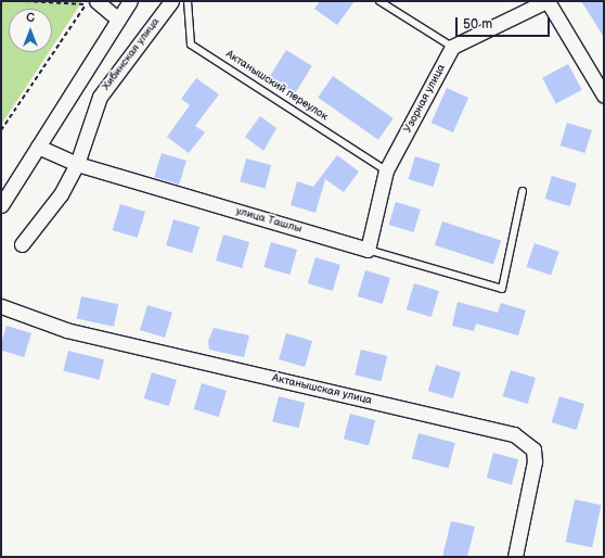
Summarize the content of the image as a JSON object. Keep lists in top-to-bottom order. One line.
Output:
{"streets":{"street":["Хибинская улица","Узорная улица","улица Ташлы","Актанышская улица"],"lane":["Актанышский переулок"]},"crossings":[["Хибинская улица","улица Ташлы"],["Актанышский переулок","Узорная улица"],["Узорная улица","улица Ташлы"]],"scale_bar":"50 m","north":"top"}
